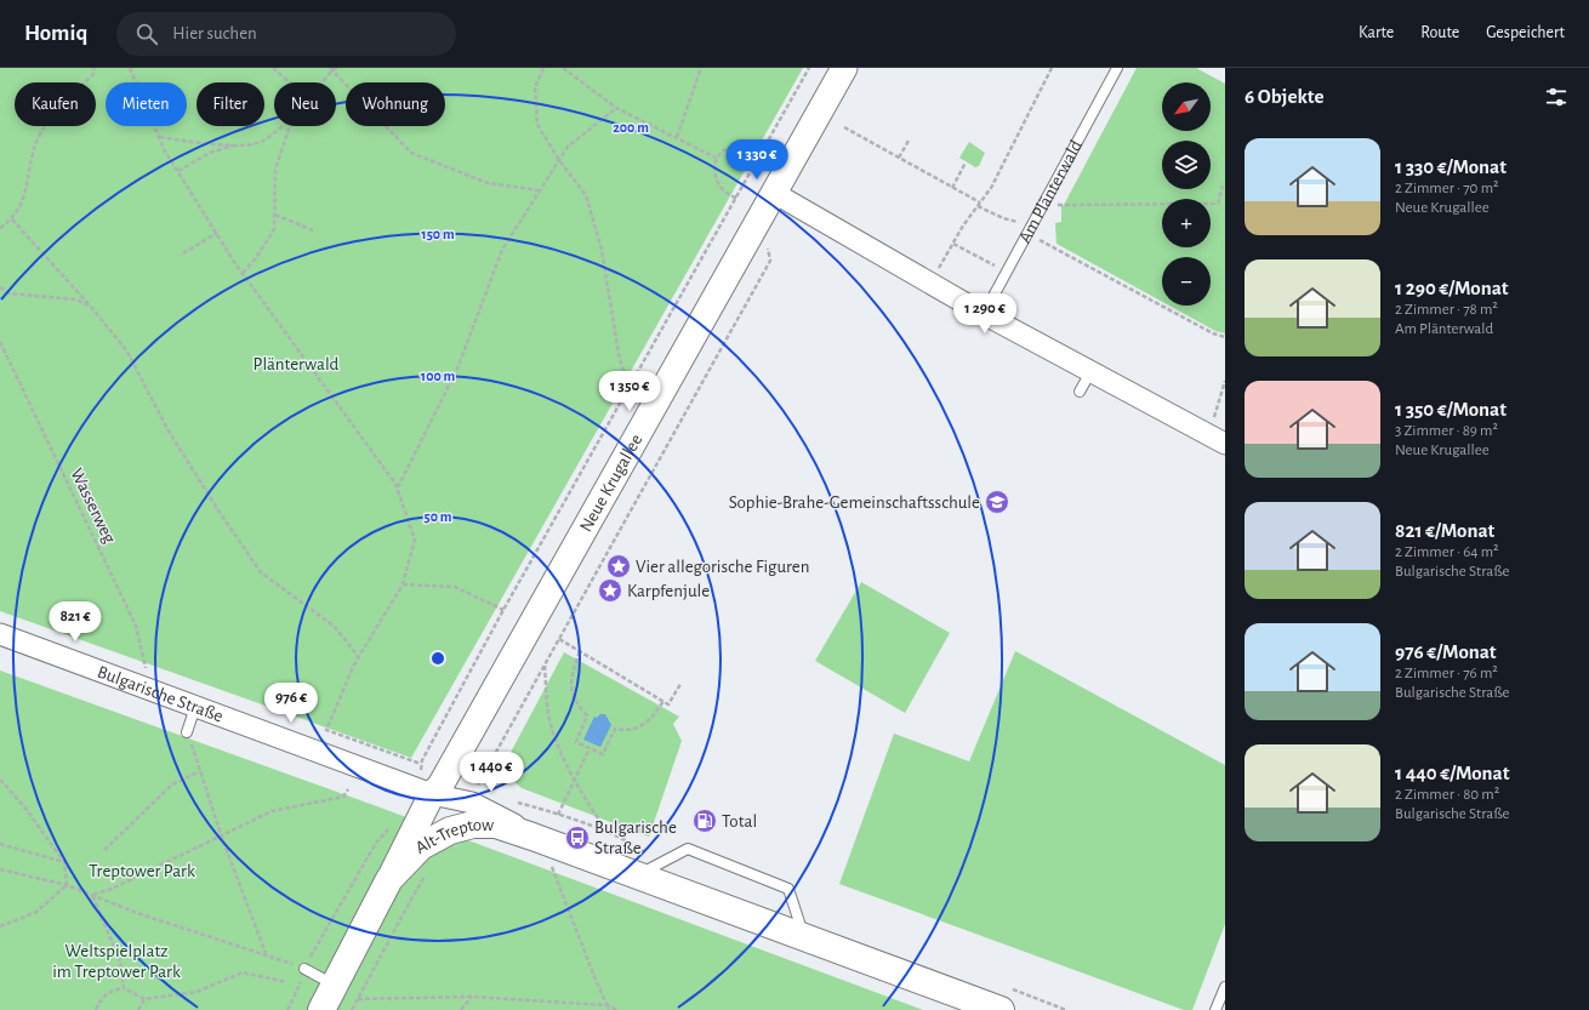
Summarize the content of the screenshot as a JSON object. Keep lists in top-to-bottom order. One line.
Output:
{"streets":{"main road":["Bulgarische Straße","Alt-Treptow"],"street":["Neue Krugallee"],"lane":["Am Plänterwald"],"path":["Wasserweg"]},"crossings":[["Neue Krugallee","Bulgarische Straße"],["Neue Krugallee","Alt-Treptow"],["Wasserweg","Bulgarische Straße"],["Bulgarische Straße","Alt-Treptow"]],"parks":["Plänterwald","Treptower Park","Weltspielplatz im Treptower Park"],"places":{"school or university":["Sophie-Brahe-Gemeinschaftsschule"],"place":["Vier allegorische Figuren","Karpfenjule"],"fuel station":["Total"],"bus stop":["Bulgarische Straße"]},"north":"bottom left","page":{"header":"Homiq","search":"Hier suchen","nav":["Karte","Route","Gespeichert"],"heading":"6 Objekte","map_buttons":["+","−"],"chip":["Kaufen","Mieten","Filter","Neu","Wohnung"],"list":[{"name":"1 330 €/Monat","note":"2 Zimmer · 70 m² · Neue Krugallee"},{"name":"1 290 €/Monat","note":"2 Zimmer · 78 m² · Am Plänterwald"},{"name":"1 350 €/Monat","note":"3 Zimmer · 89 m² · Neue Krugallee"},{"name":"821 €/Monat","note":"2 Zimmer · 64 m² · Bulgarische Straße"},{"name":"976 €/Monat","note":"2 Zimmer · 76 m² · Bulgarische Straße"},{"name":"1 440 €/Monat","note":"2 Zimmer · 80 m² · Bulgarische Straße"}],"price":["1 330 €","1 290 €","1 350 €","821 €","976 €","1 440 €"]},"rings":["200 m","150 m","100 m","50 m"]}
